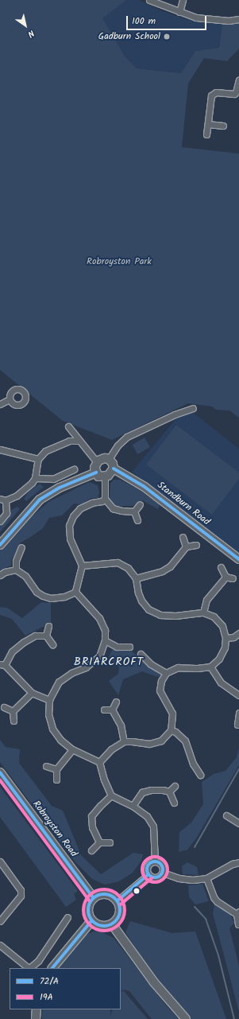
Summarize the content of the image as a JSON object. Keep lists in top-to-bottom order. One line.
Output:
{"streets":{"street":["Standburn Road","Robroyston Road"]},"districts":["BRIARCROFT"],"parks":["Robroyston Park"],"places":["Gadburn School"],"lines":["transit line 72/A","transit line 19A"],"legend":["72/A","19A"],"scale_bar":"100 m","north":"bottom right"}
